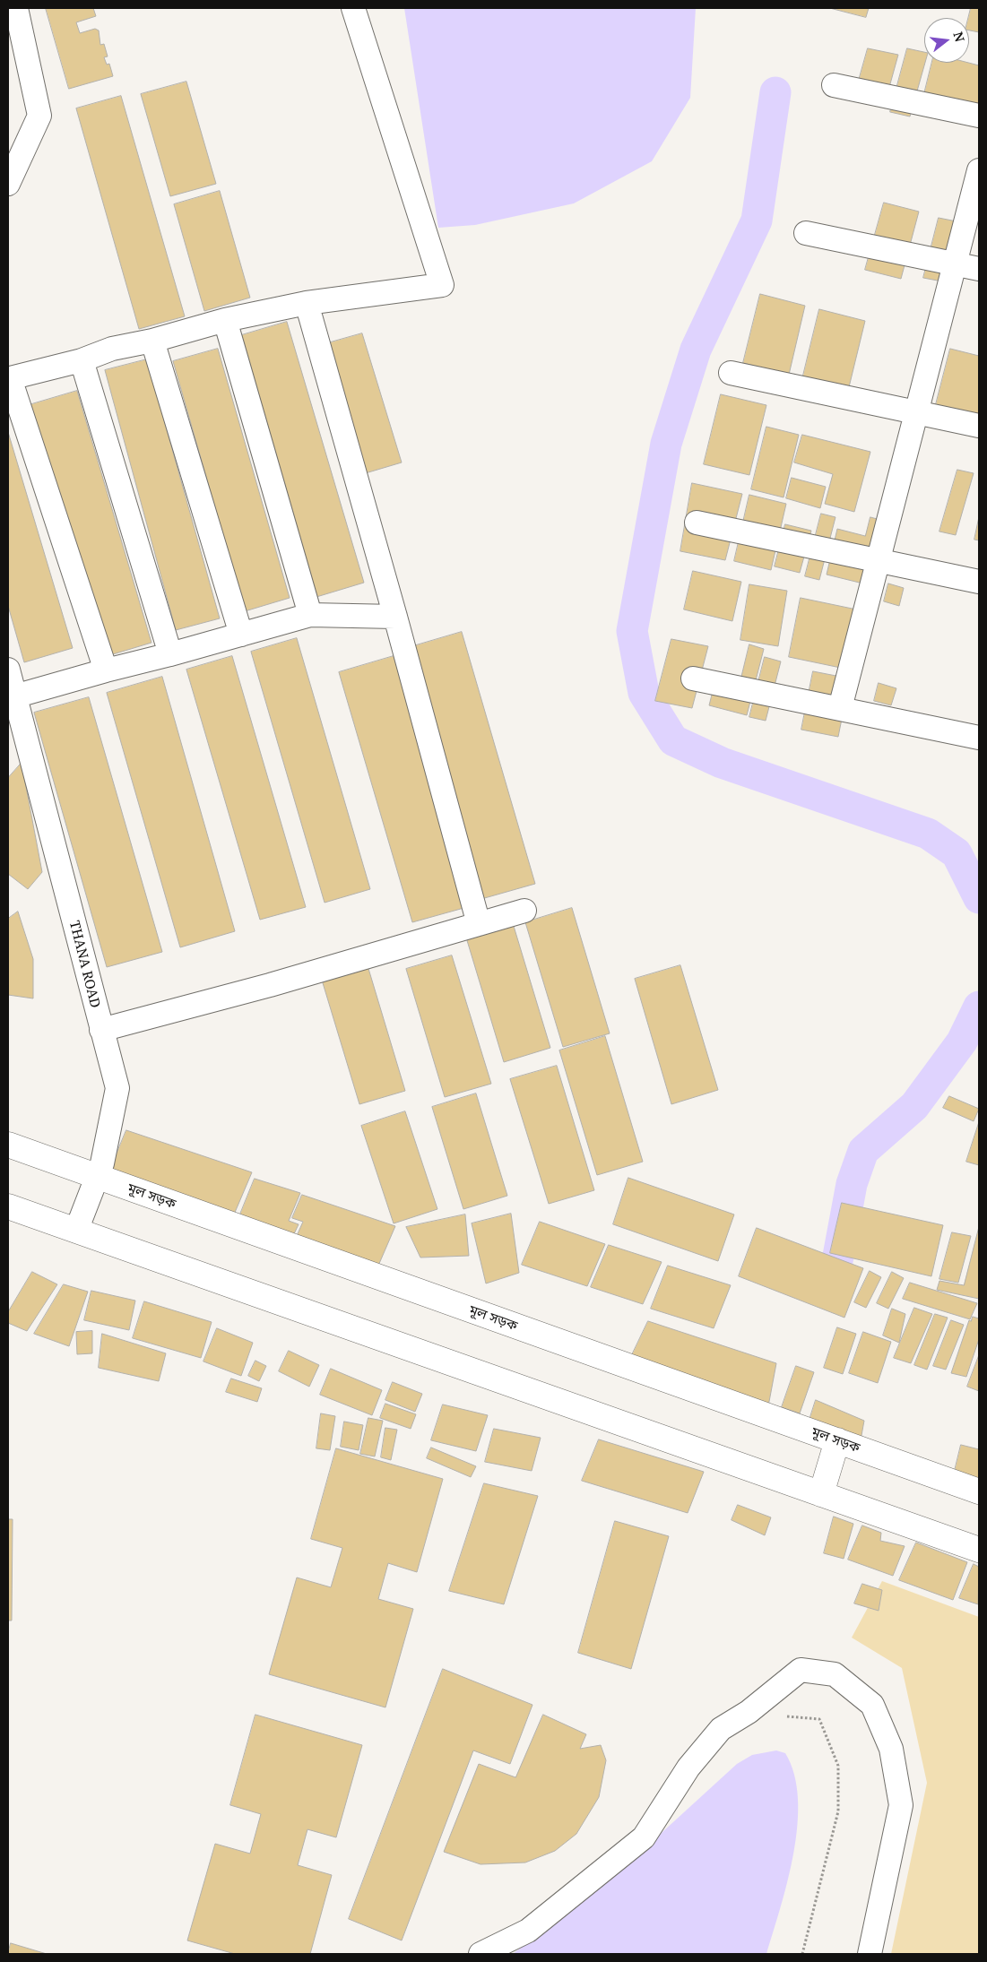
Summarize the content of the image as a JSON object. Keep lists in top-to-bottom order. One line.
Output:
{"streets":{"street":["THANA ROAD","মূল সড়ক"]},"crossings":[["THANA ROAD","মূল সড়ক"]],"north":"right"}
